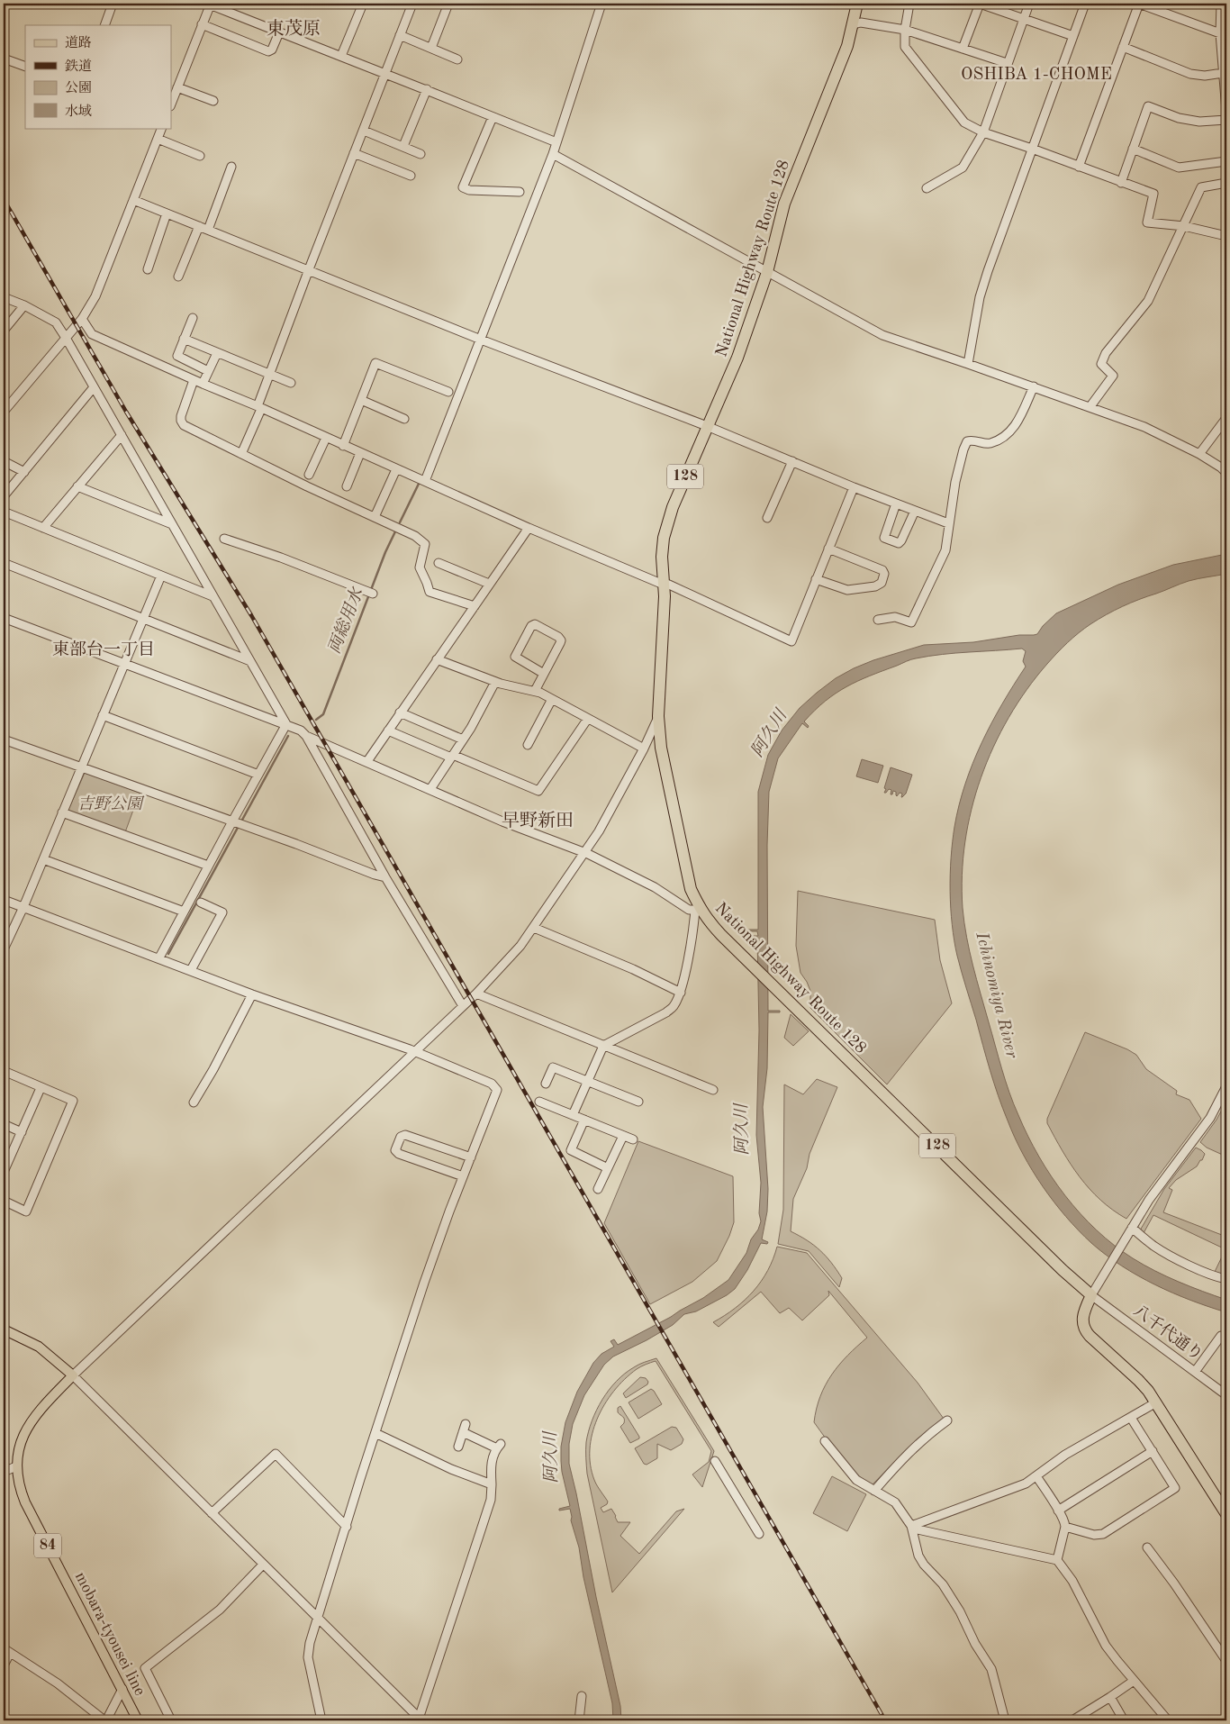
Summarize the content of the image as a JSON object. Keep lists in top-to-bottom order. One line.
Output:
{"streets":{"highway":["National Highway Route 128","128"],"main road":["84","mobara-tyousei line"],"street":["八千代通り"]},"crossings":[["National Highway Route 128","八千代通り"]],"districts":["東茂原","OSHIBA 1-CHOME","東部台一丁目","早野新田"],"water":["両総用水","阿久川","Ichinomiya River"],"parks":["吉野公園"],"legend":["道路","鉄道","公園","水域"]}
